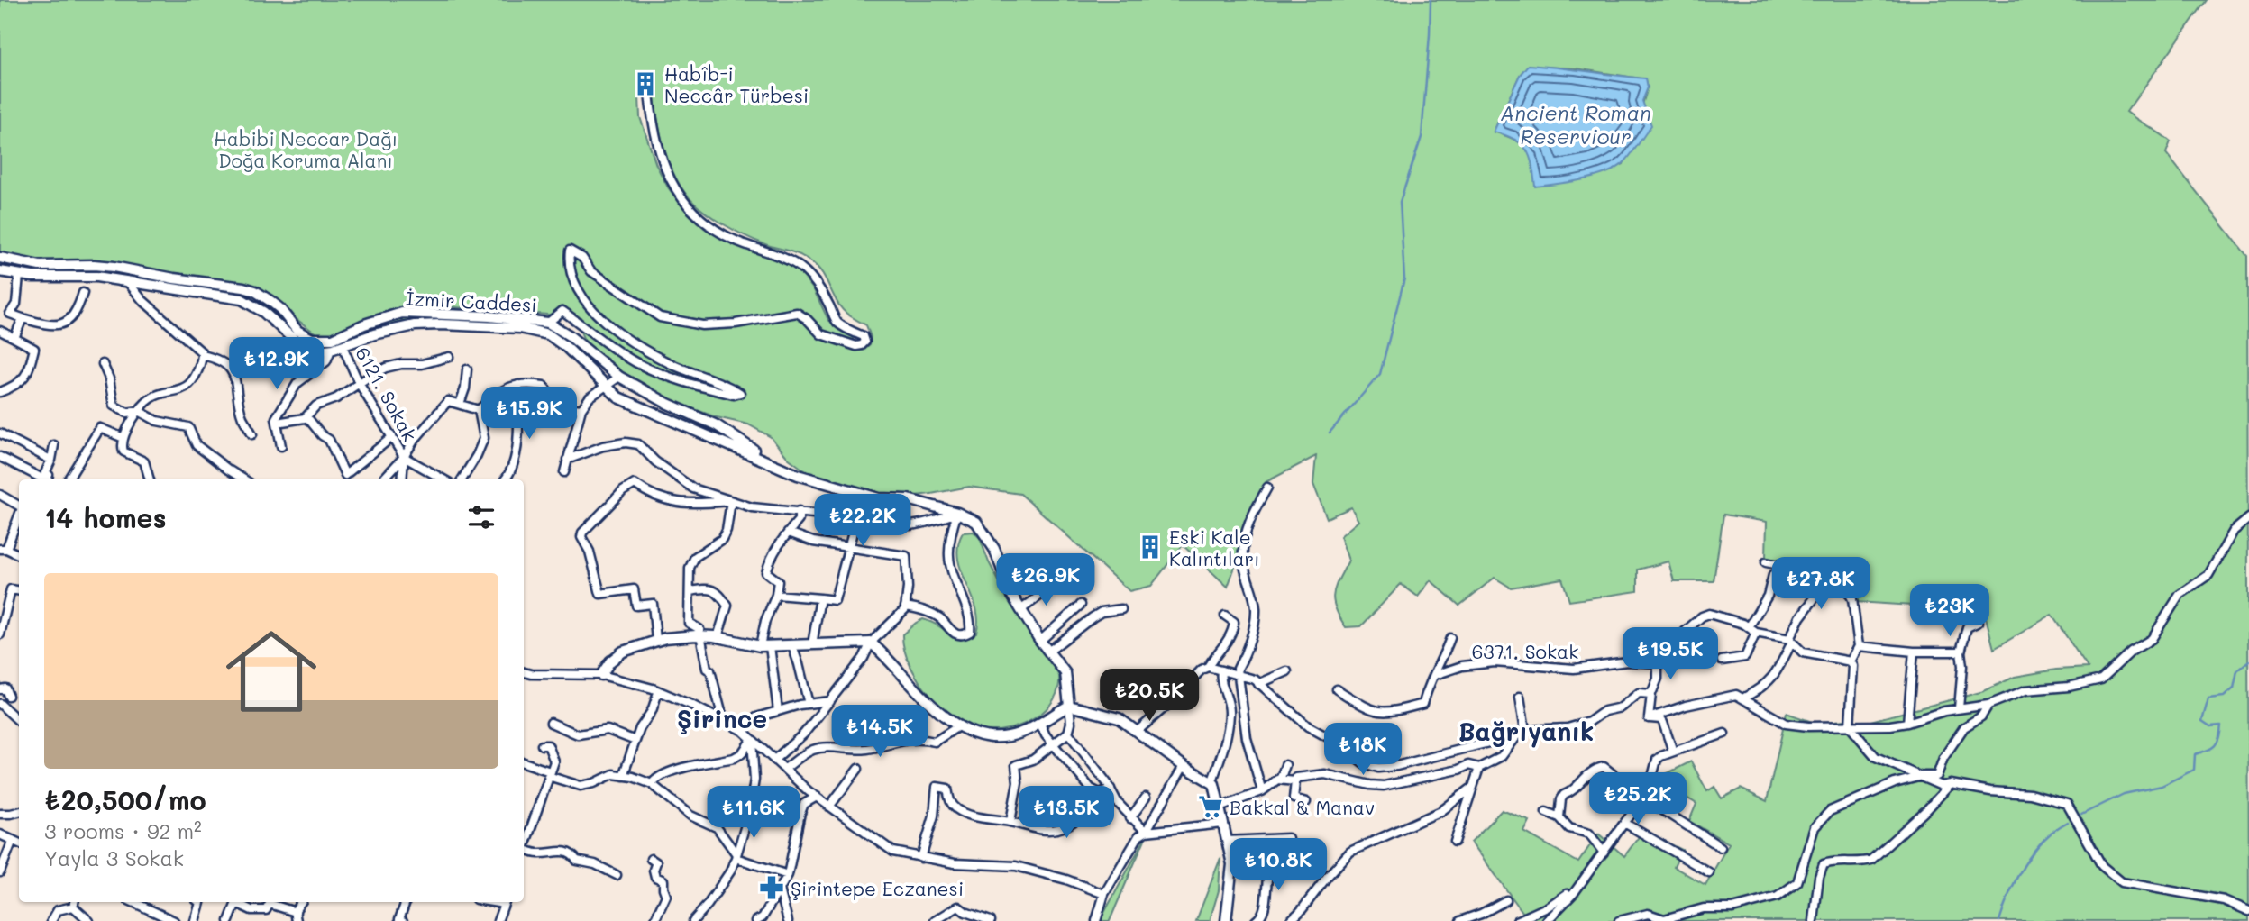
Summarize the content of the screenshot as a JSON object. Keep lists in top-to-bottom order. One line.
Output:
{"streets":{"street":["İzmir Caddesi","6121. Sokak","6371. Sokak"]},"crossings":[["İzmir Caddesi","6121. Sokak"]],"districts":["Şirince","Bağrıyanık"],"water":["Ancient Roman Reserviour"],"parks":["Habibi Neccar Dağı Doğa Koruma Alanı"],"places":{"building":["Habîb-i Neccâr Türbesi","Eski Kale Kalıntıları"],"supermarket":["Bakkal & Manav"],"pharmacy":["Şirintepe Eczanesi"]},"page":{"price":["₺12.9K","₺15.9K","₺22.2K","₺26.9K","₺27.8K","₺23K","₺19.5K","₺20.5K","₺14.5K","₺18K","₺25.2K","₺11.6K","₺13.5K","₺10.8K"],"heading":"14 homes","list":[{"name":"₺20,500/mo","note":"3 rooms · 92 m² · Yayla 3 Sokak"}]}}
